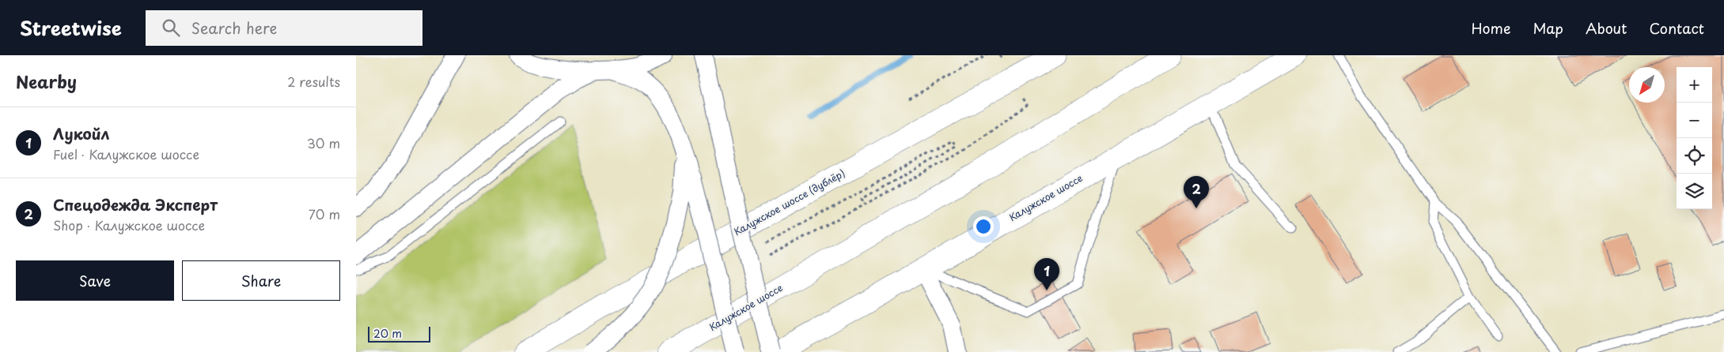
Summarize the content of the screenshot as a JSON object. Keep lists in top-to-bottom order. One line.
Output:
{"streets":{"highway":["Калужское шоссе","Калужское шоссе (дублёр)"]},"scale_bar":"20 m","north":"bottom left","page":{"header":"Streetwise","search":"Search here","nav":["Home","Map","About","Contact"],"heading":["Nearby","2 results"],"map_buttons":["+","−"],"list":[{"mark":"1","name":"Лукойл","note":"Fuel · Калужское шоссе","value":"30 m"},{"mark":"2","name":"Спецодежда Эксперт","note":"Shop · Калужское шоссе","value":"70 m"}],"pins":["2","1"],"buttons":["Save","Share"],"scale":"20 m"}}
